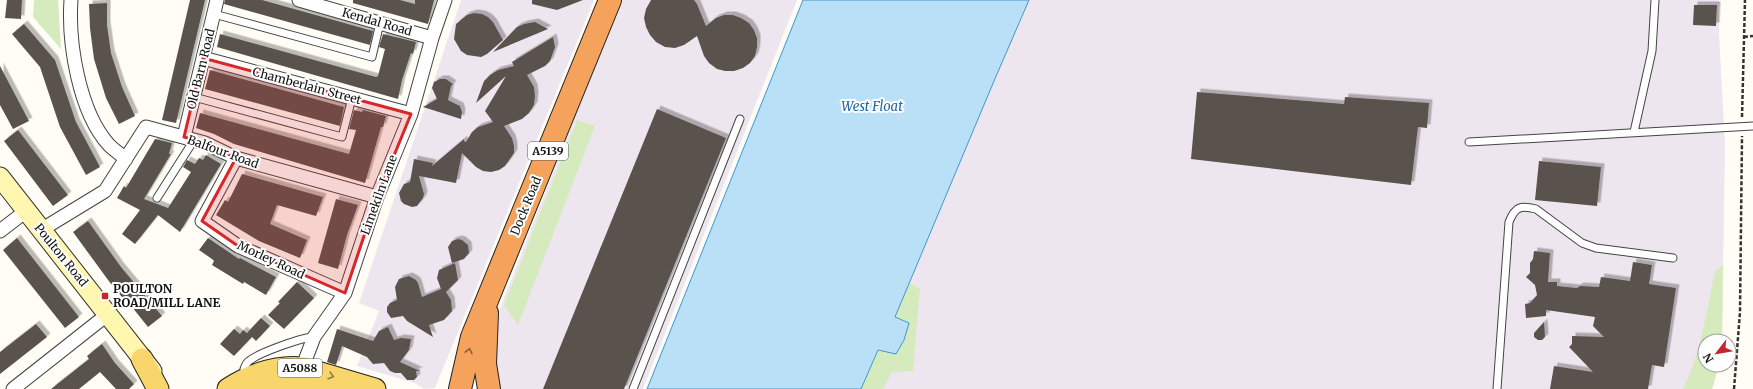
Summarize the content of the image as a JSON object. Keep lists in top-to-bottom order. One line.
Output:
{"streets":{"highway":["A5139","Dock Road"],"main road":["Poulton Road","A5088"],"street":["Kendal Road","Old Barn Road","Chamberlain Street","Balfour Road","Limekiln Lane","Morley Road"]},"crossings":[["Kendal Road","Limekiln Lane"],["Old Barn Road","Chamberlain Street"],["Old Barn Road","Balfour Road"],["Chamberlain Street","Limekiln Lane"],["Balfour Road","Limekiln Lane"],["Balfour Road","Poulton Road"],["Balfour Road","Morley Road"],["Limekiln Lane","Morley Road"],["Limekiln Lane","A5088"]],"water":["West Float"],"places":{"transit":["POULTON ROAD/MILL LANE"]},"north":"bottom left"}
